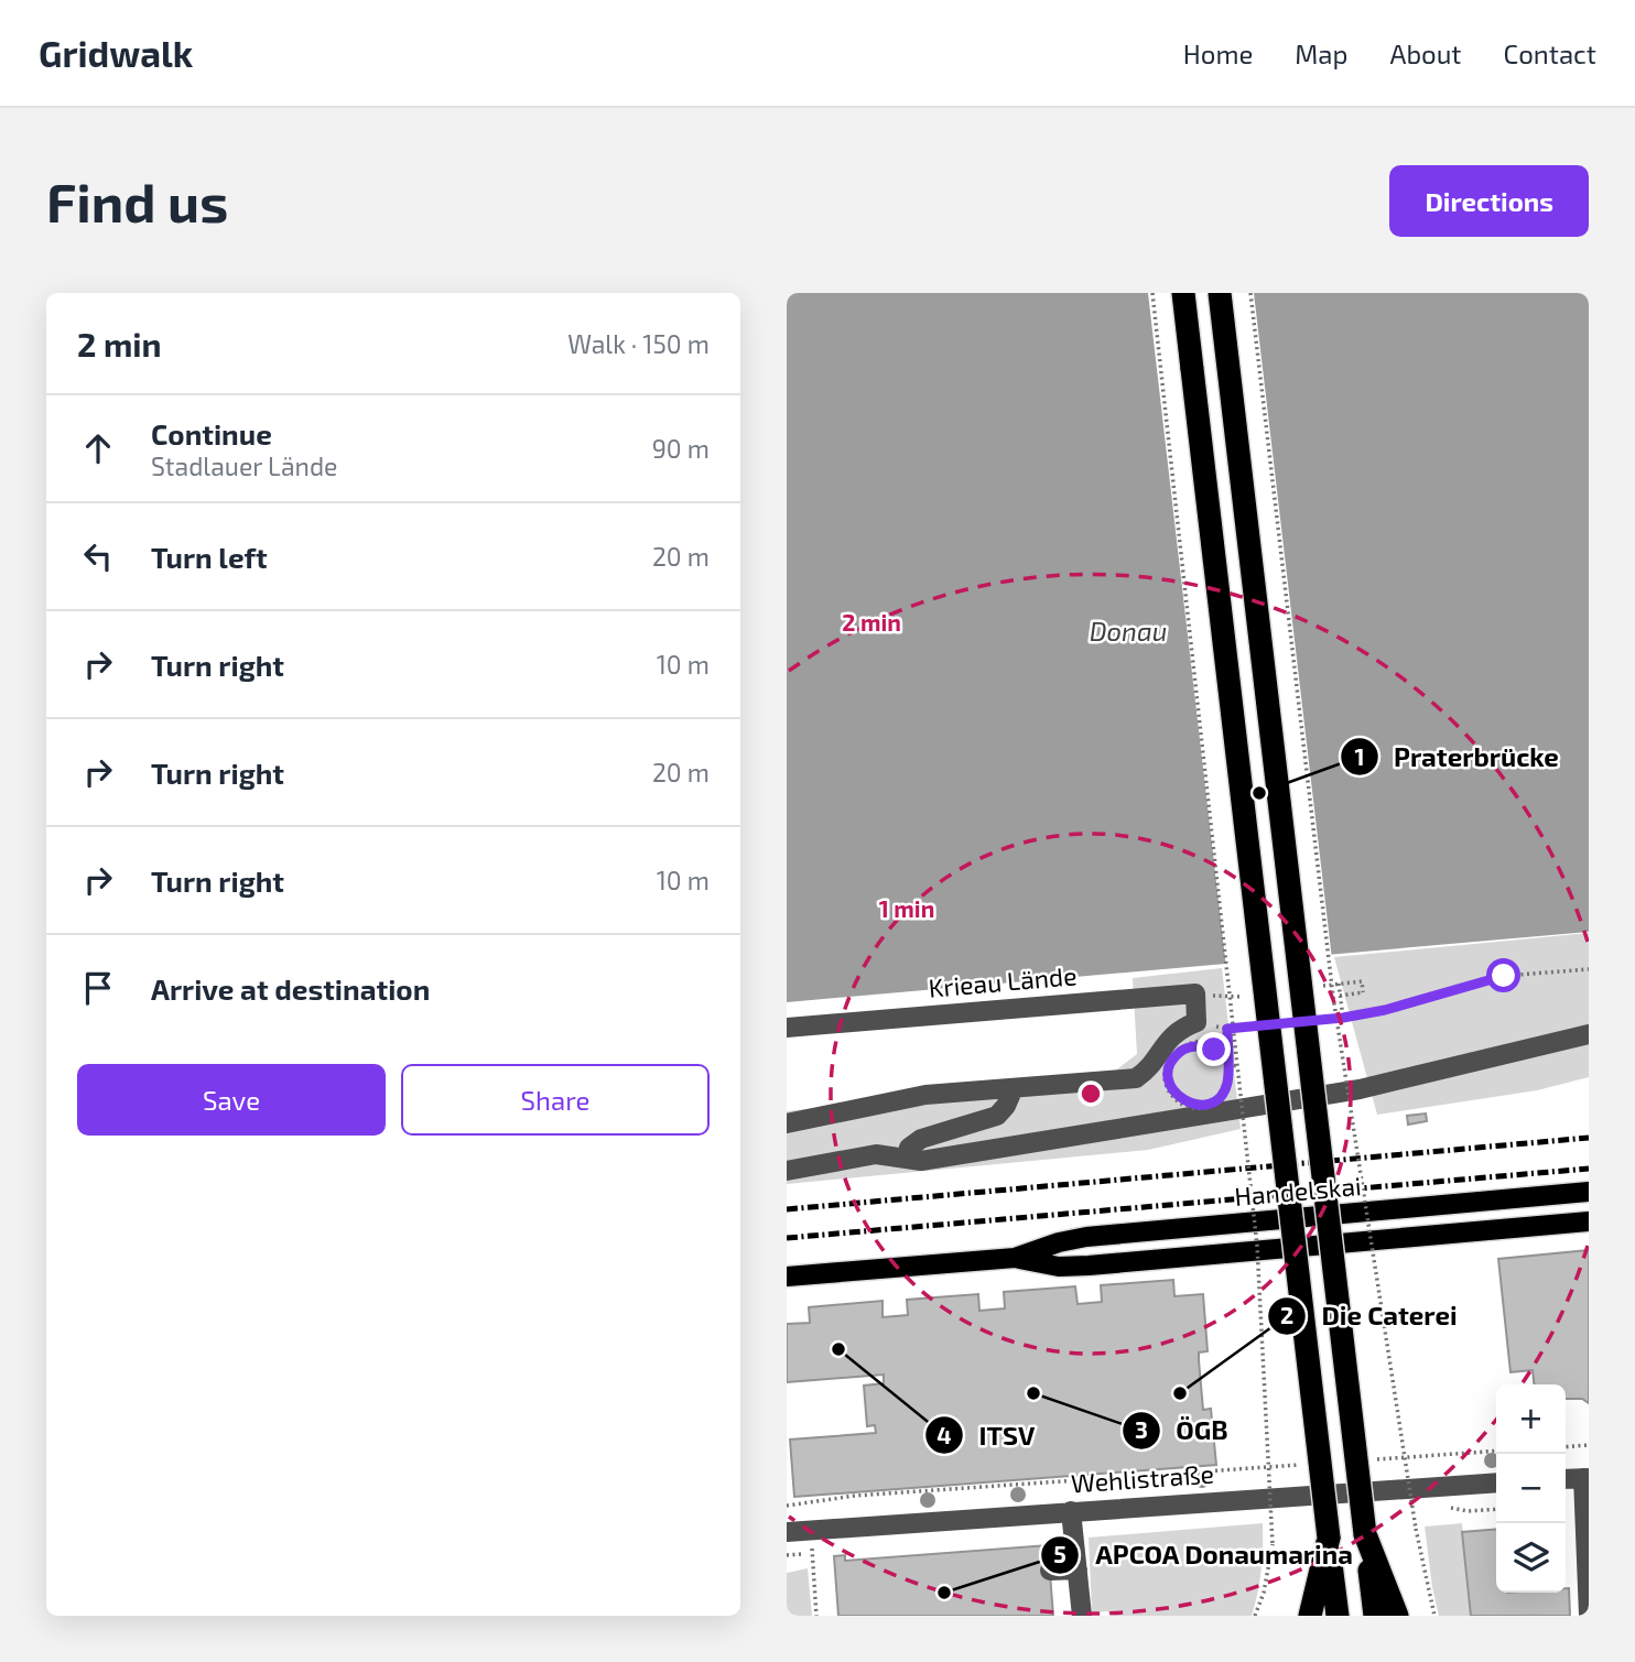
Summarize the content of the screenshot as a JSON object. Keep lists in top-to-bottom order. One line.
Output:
{"streets":{"main road":["Handelskai"],"street":["Krieau Lände","Wehlistraße"]},"water":["Donau"],"places":["Praterbrücke","ITSV","ÖGB","Die Caterei","APCOA Donaumarina"],"page":{"header":"Gridwalk","nav":["Home","Map","About","Contact"],"buttons":["Directions",["Save","Share"]],"title":"Find us","heading":["2 min","Walk · 150 m"],"list":[["Continue","Stadlauer Lände","90 m"],["Turn left","20 m"],["Turn right","10 m"],["Turn right","20 m"],["Turn right","10 m"],"Arrive at destination"],"map_buttons":["+","−"]},"rings":["2 min","1 min"]}
